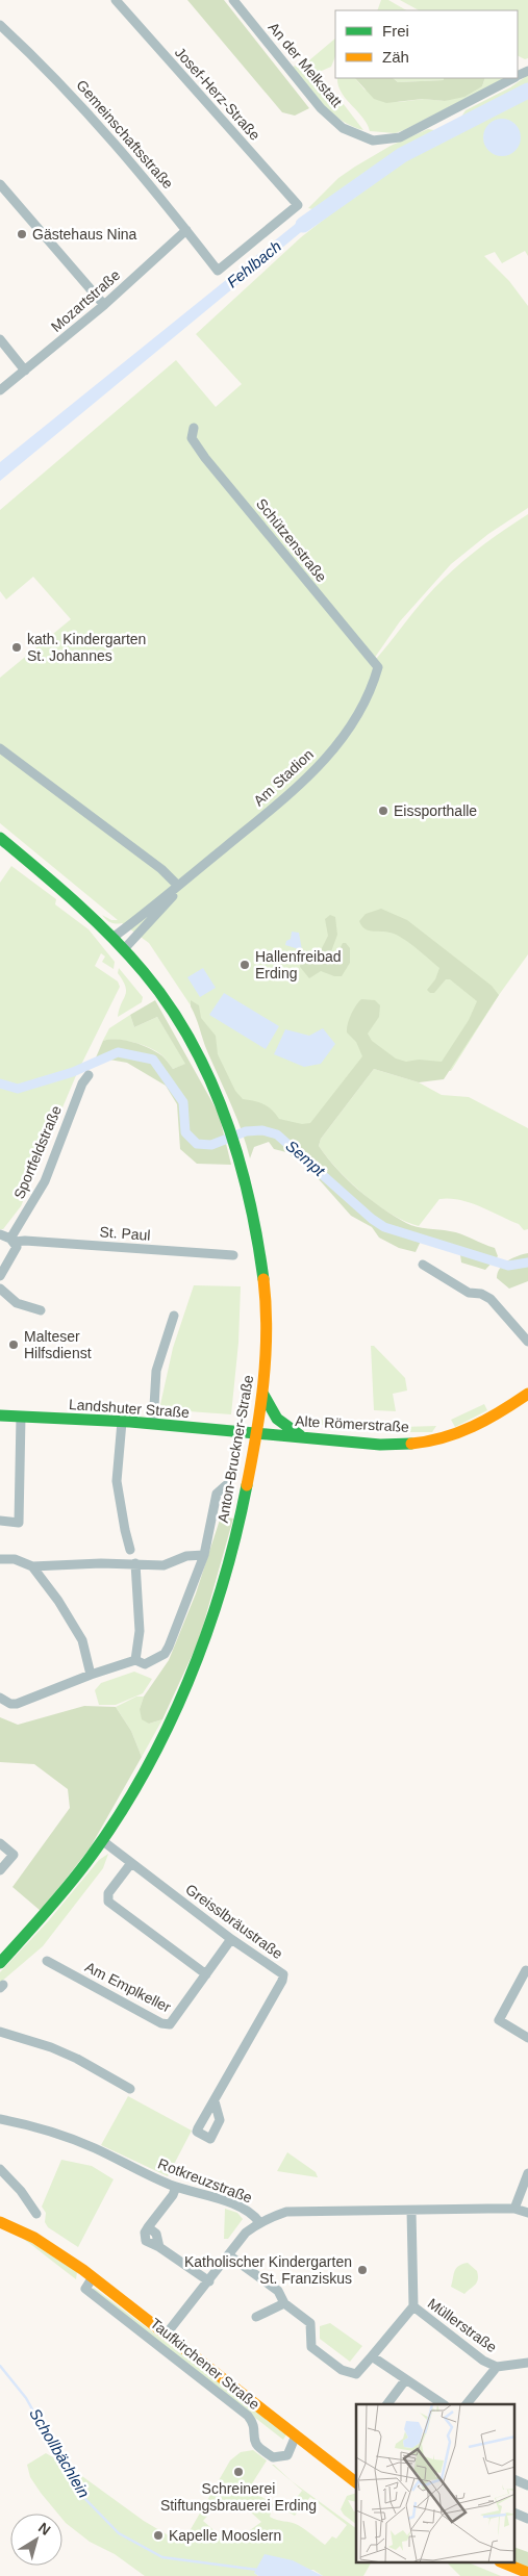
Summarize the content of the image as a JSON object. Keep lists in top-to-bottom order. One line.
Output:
{"streets":{"main road":["Landshuter Straße","Alte Römerstraße","Anton-Bruckner-Straße","Taufkirchener Straße"],"street":["An der Melkstatt","Josef-Herz-Straße","Gemeinschaftsstraße","Mozartstraße","Schützenstraße","Am Stadion","Sportfeldstraße","St. Paul","Greisslbräustraße","Am Emplkeller","Rotkreuzstraße","Müllerstraße"]},"crossings":[["Josef-Herz-Straße","Gemeinschaftsstraße"],["Gemeinschaftsstraße","Mozartstraße"],["Schützenstraße","Am Stadion"],["Am Stadion","Anton-Bruckner-Straße"],["Sportfeldstraße","St. Paul"],["Landshuter Straße","Alte Römerstraße"],["Landshuter Straße","Anton-Bruckner-Straße"],["Alte Römerstraße","Anton-Bruckner-Straße"],["Anton-Bruckner-Straße","Greisslbräustraße"],["Greisslbräustraße","Am Emplkeller"],["Rotkreuzstraße","Müllerstraße"]],"water":["Fehlbach","Sempt","Schollbächlein"],"places":["Gästehaus Nina","kath. Kindergarten St. Johannes","Eissporthalle","Hallenfreibad Erding","Malteser Hilfsdienst","Katholischer Kindergarten St. Franziskus","Schreinerei Stiftungsbrauerei Erding","Kapelle Mooslern"],"legend":["Frei","Zäh"],"north":"top right"}
